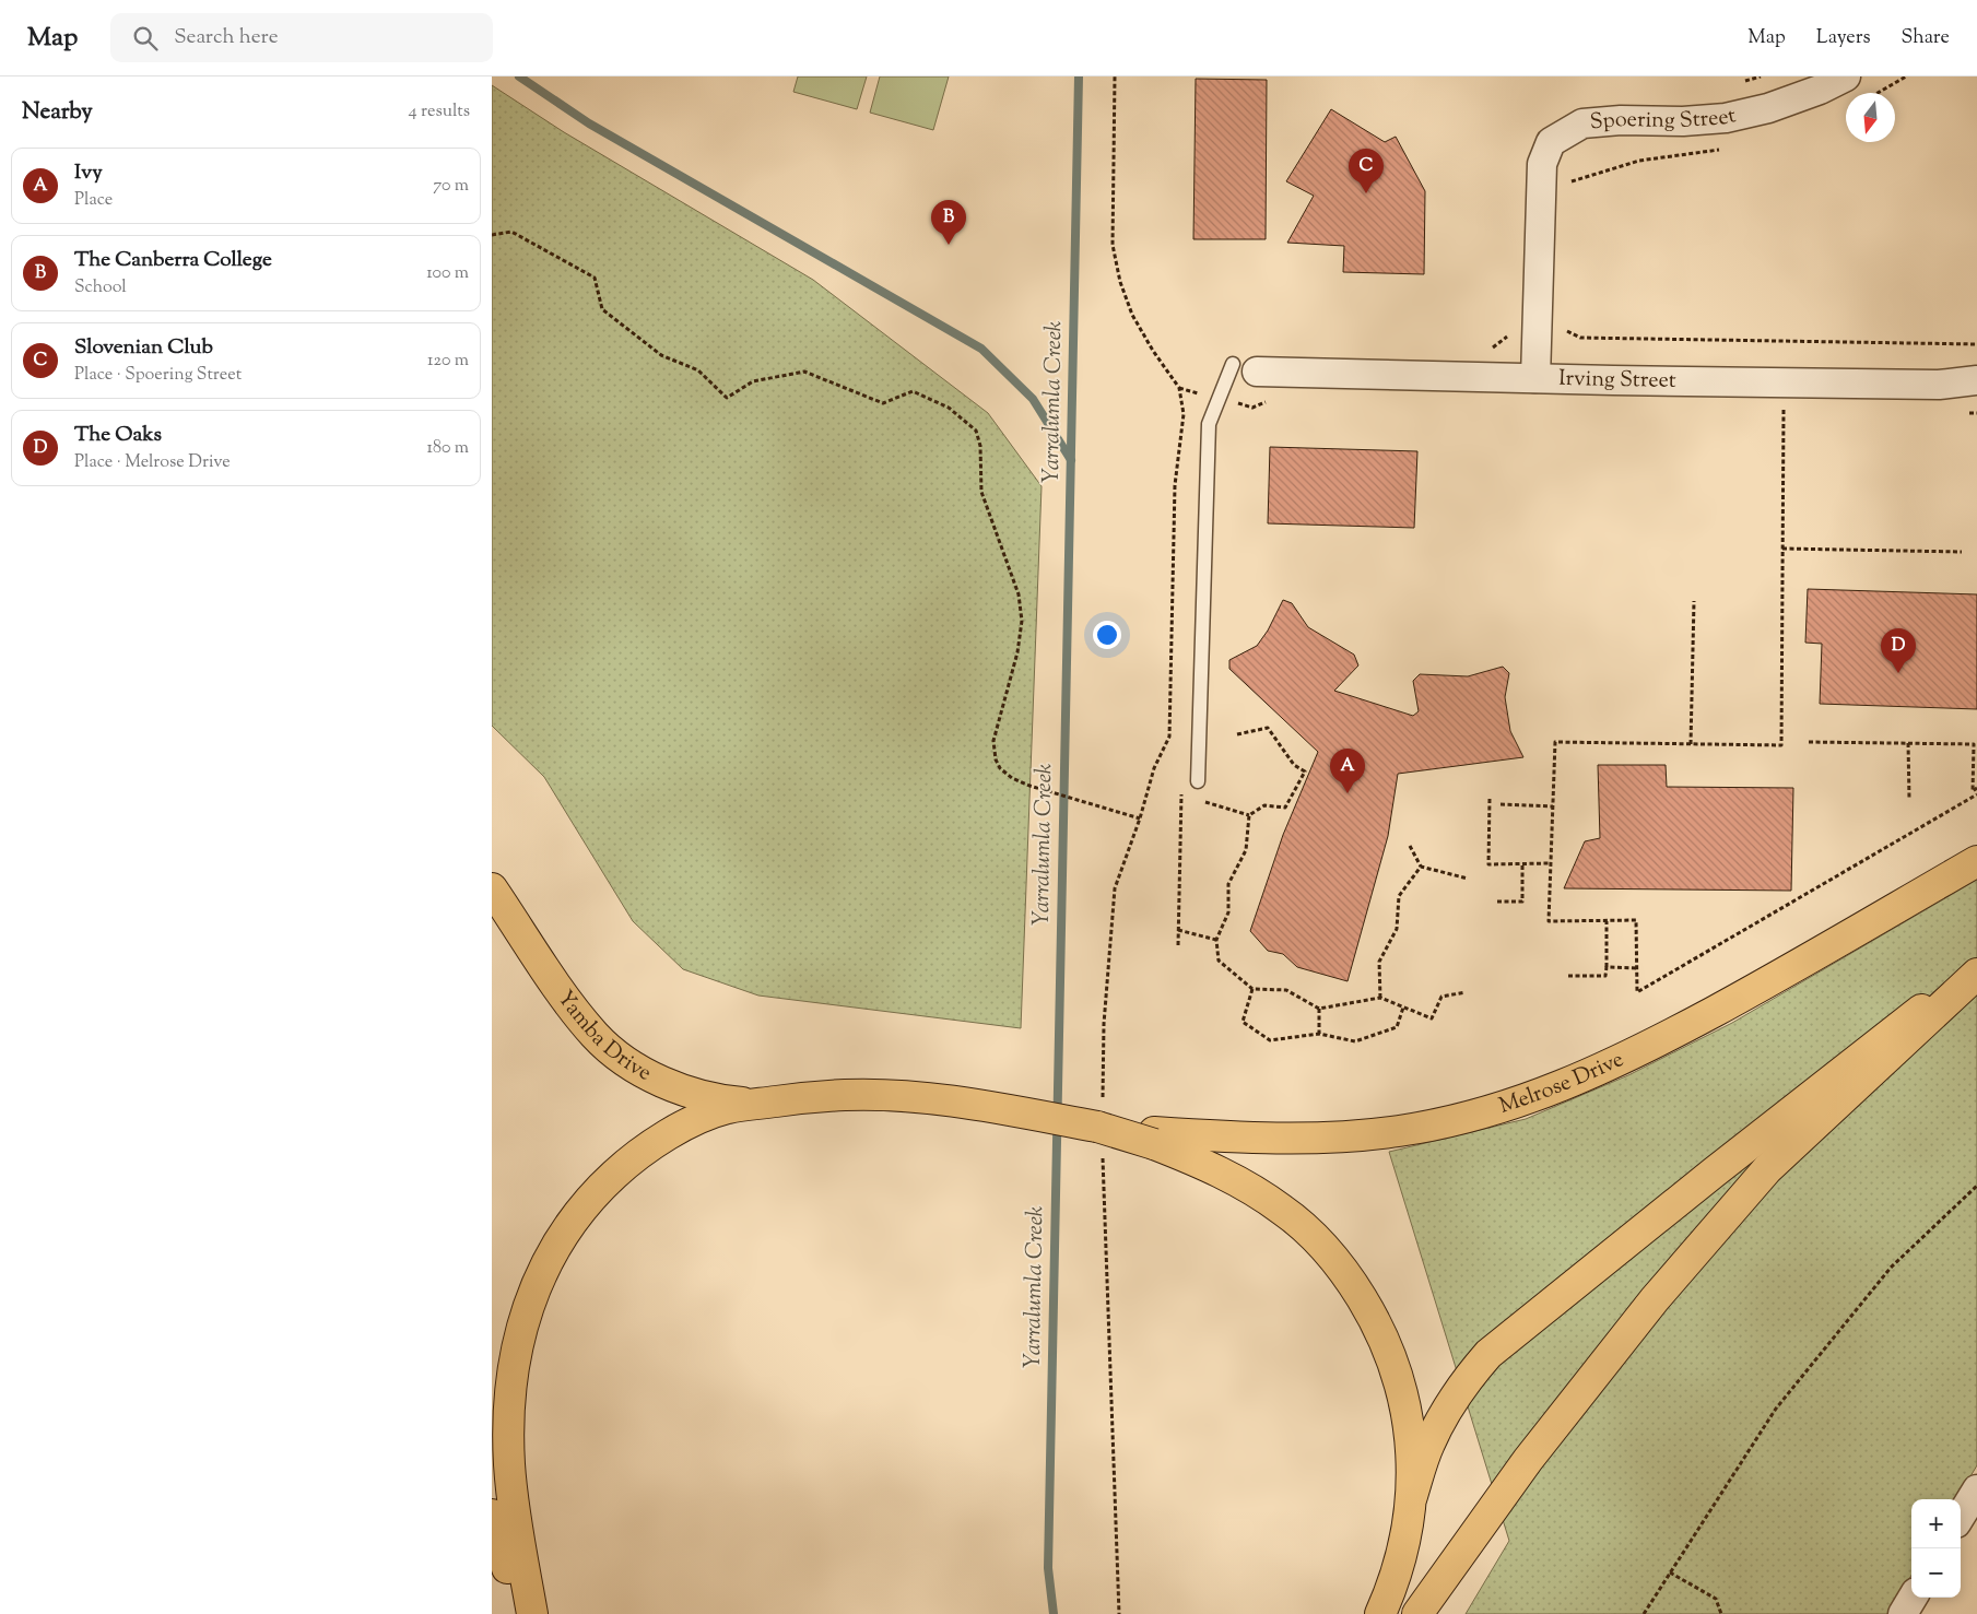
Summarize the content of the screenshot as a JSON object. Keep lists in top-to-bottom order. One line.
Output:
{"streets":{"main road":["Yamba Drive","Melrose Drive"],"street":["Spoering Street","Irving Street"]},"crossings":[["Spoering Street","Irving Street"]],"water":["Yarralumla Creek"],"north":"bottom","page":{"header":"Map","search":"Search here","nav":["Map","Layers","Share"],"heading":["Nearby","4 results"],"list":[{"mark":"A","name":"Ivy","note":"Place","value":"70 m"},{"mark":"B","name":"The Canberra College","note":"School","value":"100 m"},{"mark":"C","name":"Slovenian Club","note":"Place · Spoering Street","value":"120 m"},{"mark":"D","name":"The Oaks","note":"Place · Melrose Drive","value":"180 m"}],"pins":["C","B","D","A"],"map_buttons":["+","−"]}}
